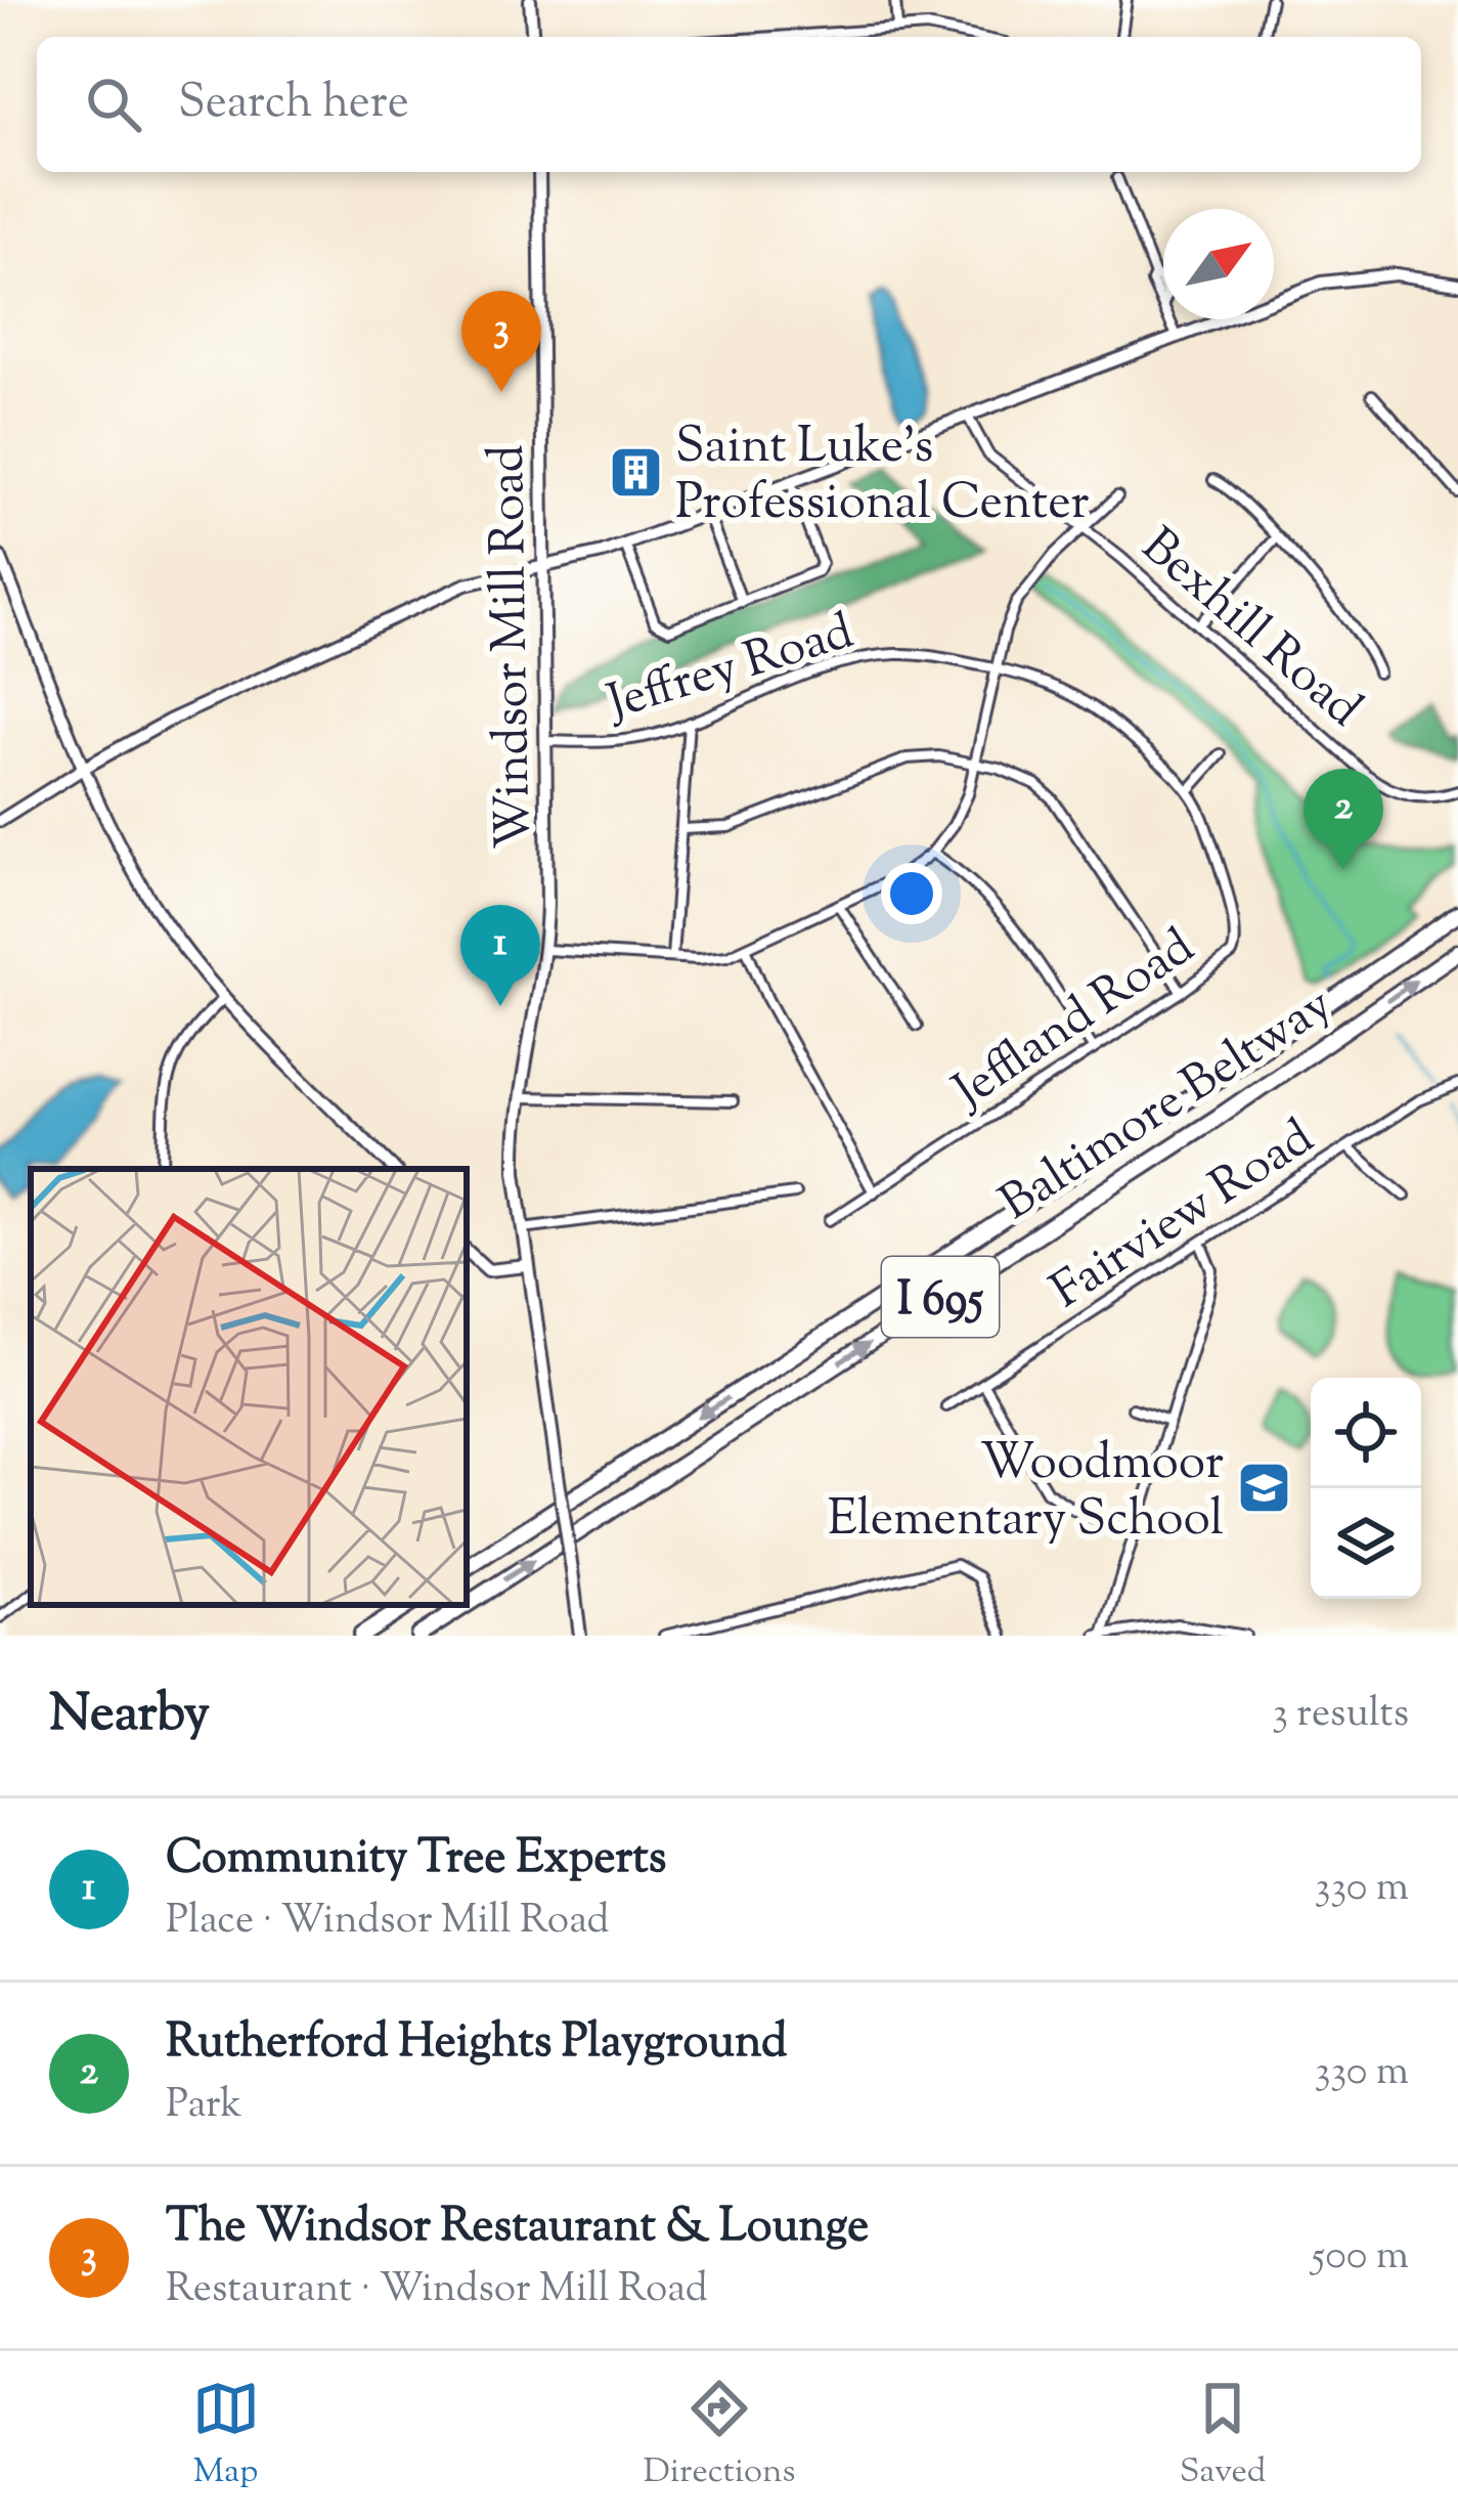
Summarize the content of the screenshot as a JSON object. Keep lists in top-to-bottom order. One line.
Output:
{"streets":{"highway":["Baltimore Beltway","I 695"],"main road":["Windsor Mill Road"],"street":["Bexhill Road","Jeffrey Road","Jeffland Road","Fairview Road"]},"crossings":[["Windsor Mill Road","Jeffrey Road"],["Jeffrey Road","Jeffland Road"]],"places":{"building":["Saint Luke’s Professional Center"],"school or university":["Woodmoor Elementary School"]},"north":"top right","page":{"search":"Search here","pins":["3","2","1"],"heading":["Nearby","3 results"],"list":[{"mark":"1","name":"Community Tree Experts","note":"Place · Windsor Mill Road","value":"330 m"},{"mark":"2","name":"Rutherford Heights Playground","note":"Park","value":"330 m"},{"mark":"3","name":"The Windsor Restaurant & Lounge","note":"Restaurant · Windsor Mill Road","value":"500 m"}],"nav":["Map","Directions","Saved"]}}
